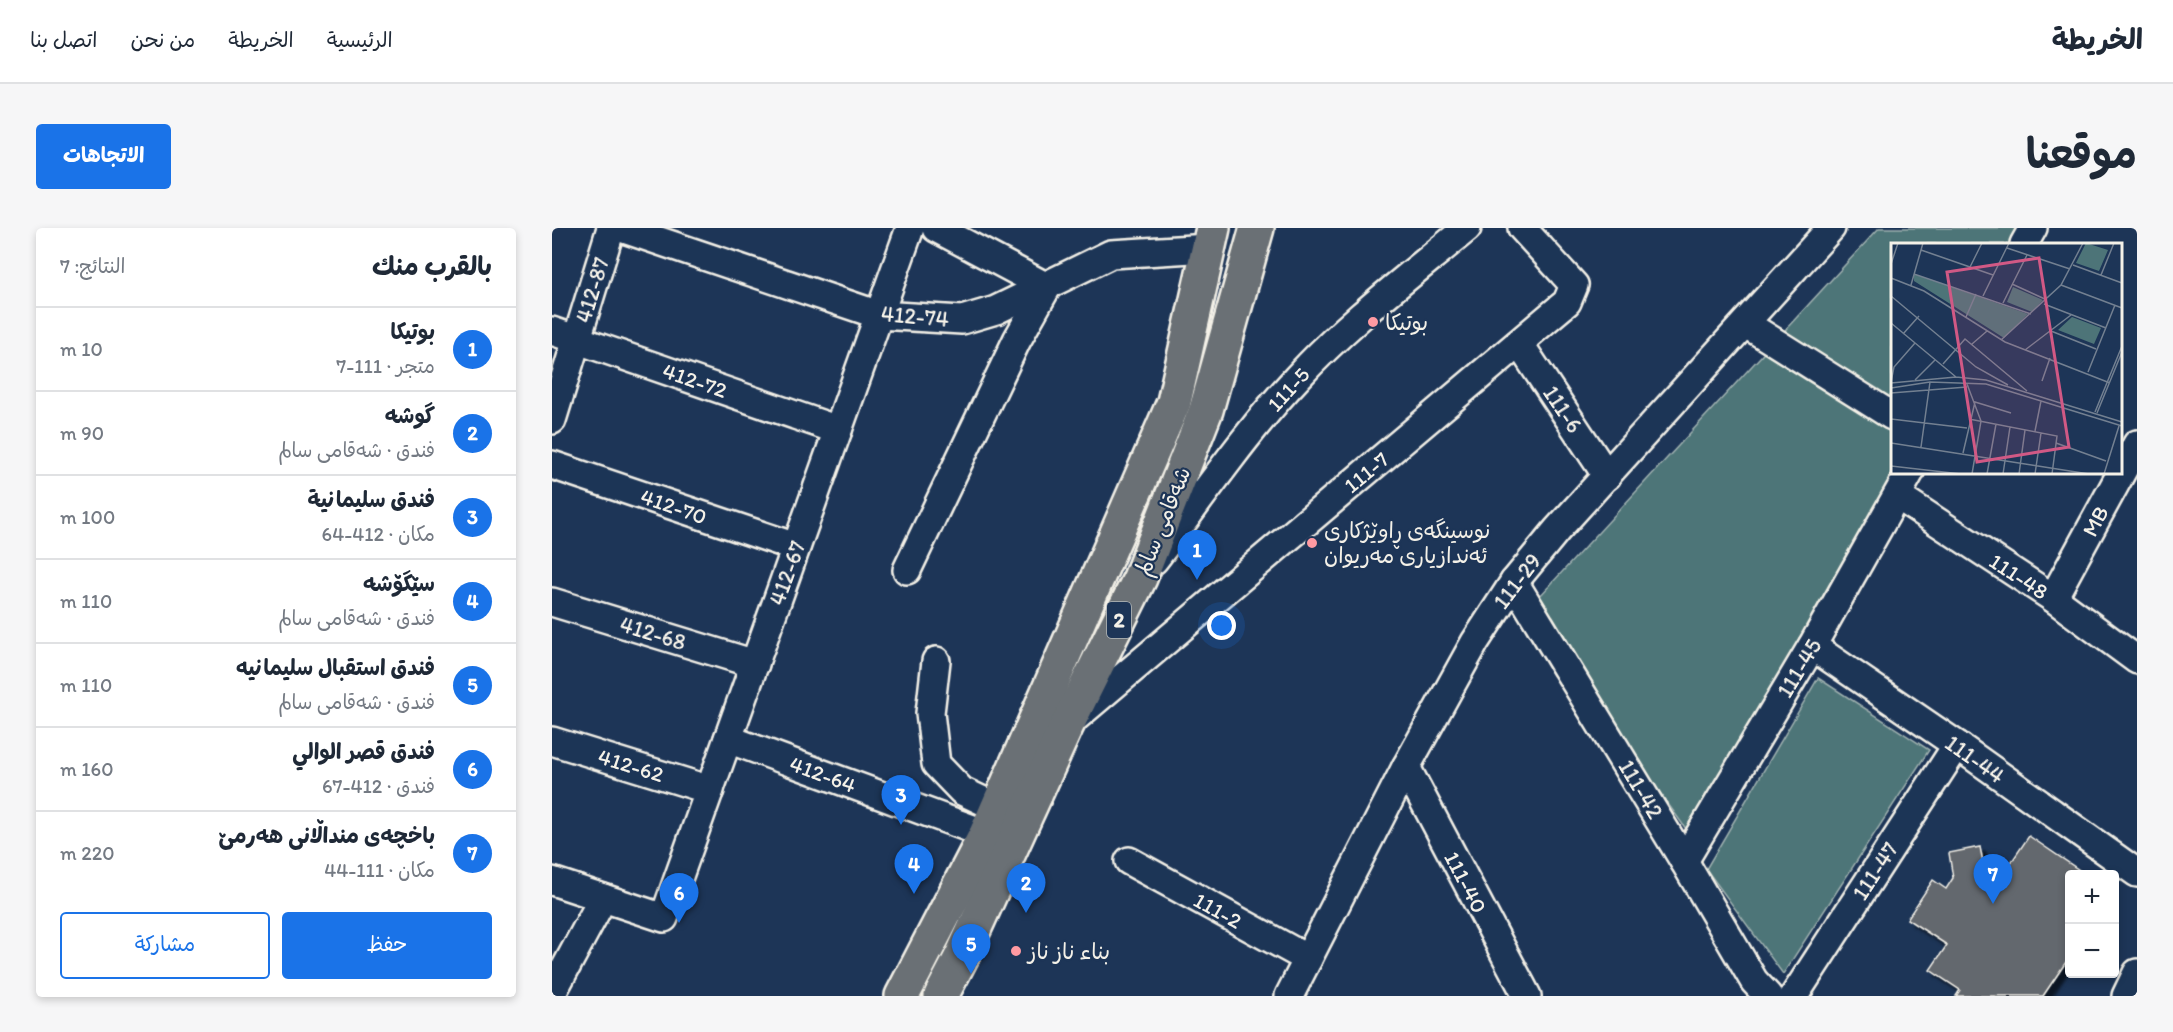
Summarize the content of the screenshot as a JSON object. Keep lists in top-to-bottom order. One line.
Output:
{"streets":{"main road":["شەقامی سالم","2"],"street":["412-87","412-74","412-72","111-5","111-6","111-7","412-70","MB","412-67","111-48","111-29","412-68","111-45","111-44","412-62","412-64","111-42","111-47","111-40","111-2"]},"crossings":[["412-87","412-72"],["412-74","شەقامی سالم"],["412-74","412-67"],["412-72","412-67"],["111-5","شەقامی سالم"],["111-6","111-7"],["111-6","111-29"],["111-7","شەقامی سالم"],["412-70","412-67"],["شەقامی سالم","412-64"],["MB","111-48"],["412-67","412-68"],["412-67","412-62"],["412-67","412-64"],["111-48","111-45"],["111-29","111-42"],["111-29","111-40"],["111-29","111-2"],["111-45","111-44"],["111-45","111-42"],["111-44","111-47"]],"places":["بوتيكا","نوسینگەی ڕاوێژکاری ئەندازیاری مەریوان","بناء ناز ناز"],"page":{"header":"الخريطة","nav":["الرئيسية","الخريطة","من نحن","اتصل بنا"],"title":"موقعنا","buttons":["الاتجاهات",["حفظ","مشاركة"]],"heading":["بالقرب منك","النتائج: 7"],"list":[{"mark":"1","name":"بوتیکا","note":"متجر · 111-7","value":"10 m"},{"mark":"2","name":"گوشه","note":"فندق · شەقامی سالم","value":"90 m"},{"mark":"3","name":"فندق سليمانية","note":"مكان · 412-64","value":"100 m"},{"mark":"4","name":"سێگۆشە","note":"فندق · شەقامی سالم","value":"110 m"},{"mark":"5","name":"فندق استقبال سليمانيه","note":"فندق · شەقامی سالم","value":"110 m"},{"mark":"6","name":"فندق قصر الوالي","note":"فندق · 412-67","value":"160 m"},{"mark":"7","name":"باخچەی منداڵانی هەرمێ","note":"مكان · 111-44","value":"220 m"}],"pins":["1","3","4","7","2","6","5"],"map_buttons":["+","−"]}}
